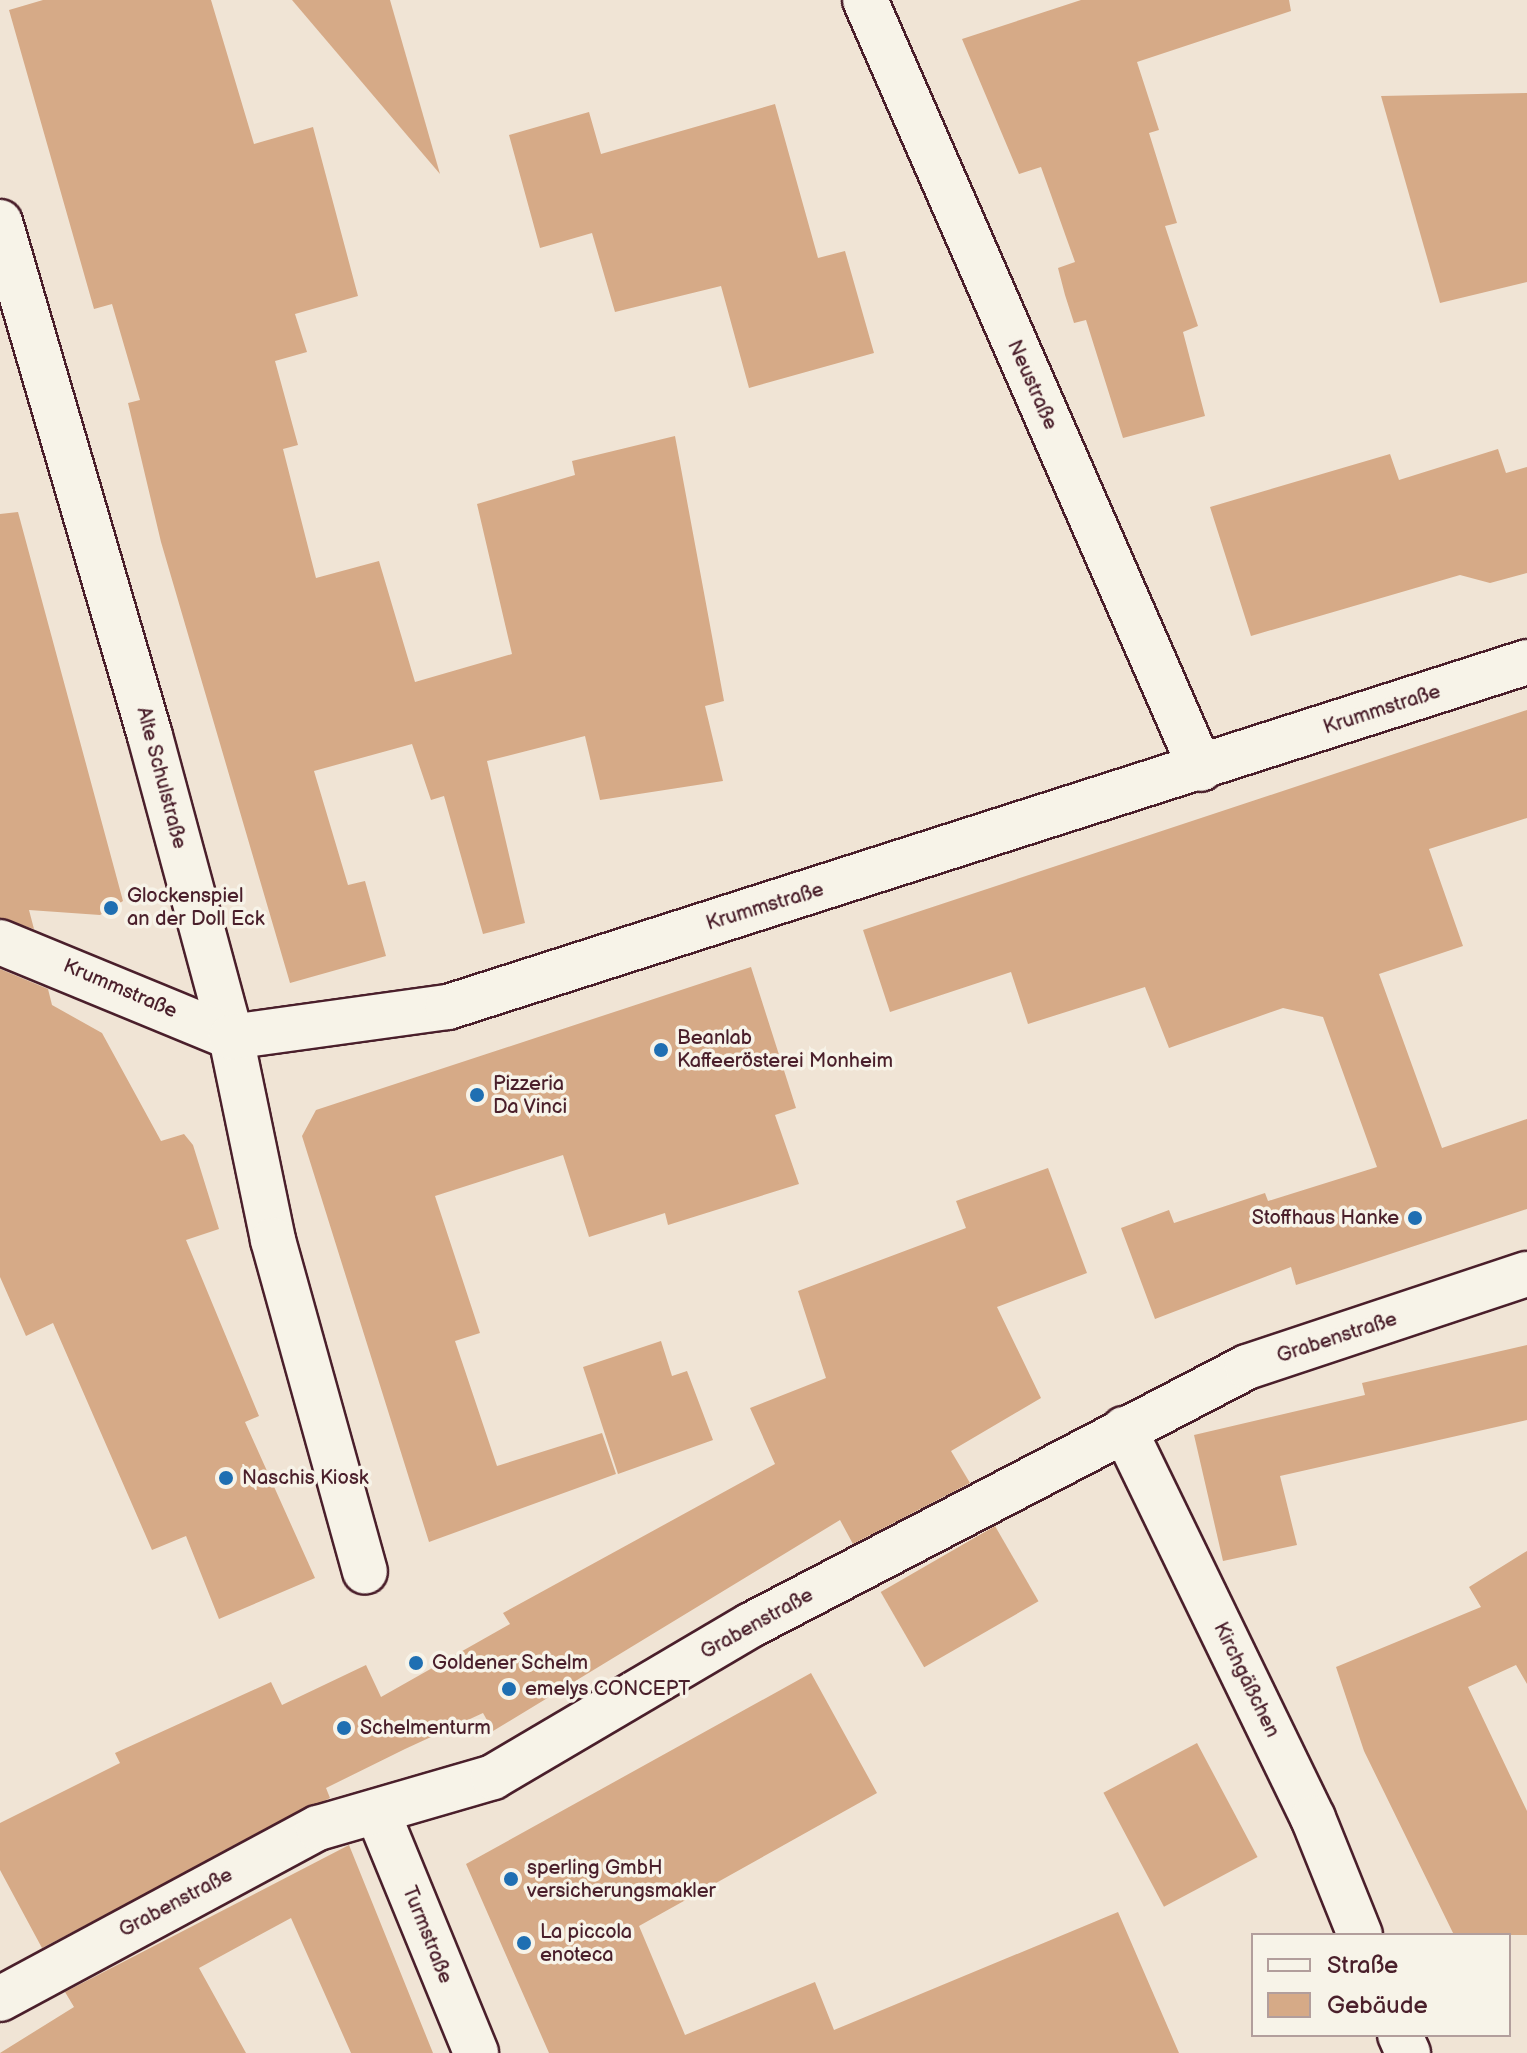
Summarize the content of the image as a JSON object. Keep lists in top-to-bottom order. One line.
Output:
{"streets":{"street":["Neustraße","Krummstraße","Alte Schulstraße","Grabenstraße","Kirchgäßchen","Turmstraße"]},"crossings":[["Neustraße","Krummstraße"],["Krummstraße","Alte Schulstraße"],["Grabenstraße","Kirchgäßchen"],["Grabenstraße","Turmstraße"]],"places":["Glockenspiel an der Doll Eck","Beanlab Kaffeerösterei Monheim","Pizzeria Da Vinci","Stoffhaus Hanke","Naschis Kiosk","Goldener Schelm","emelys CONCEPT","Schelmenturm","sperling GmbH versicherungsmakler","La piccola enoteca"],"legend":["Straße","Gebäude"]}
